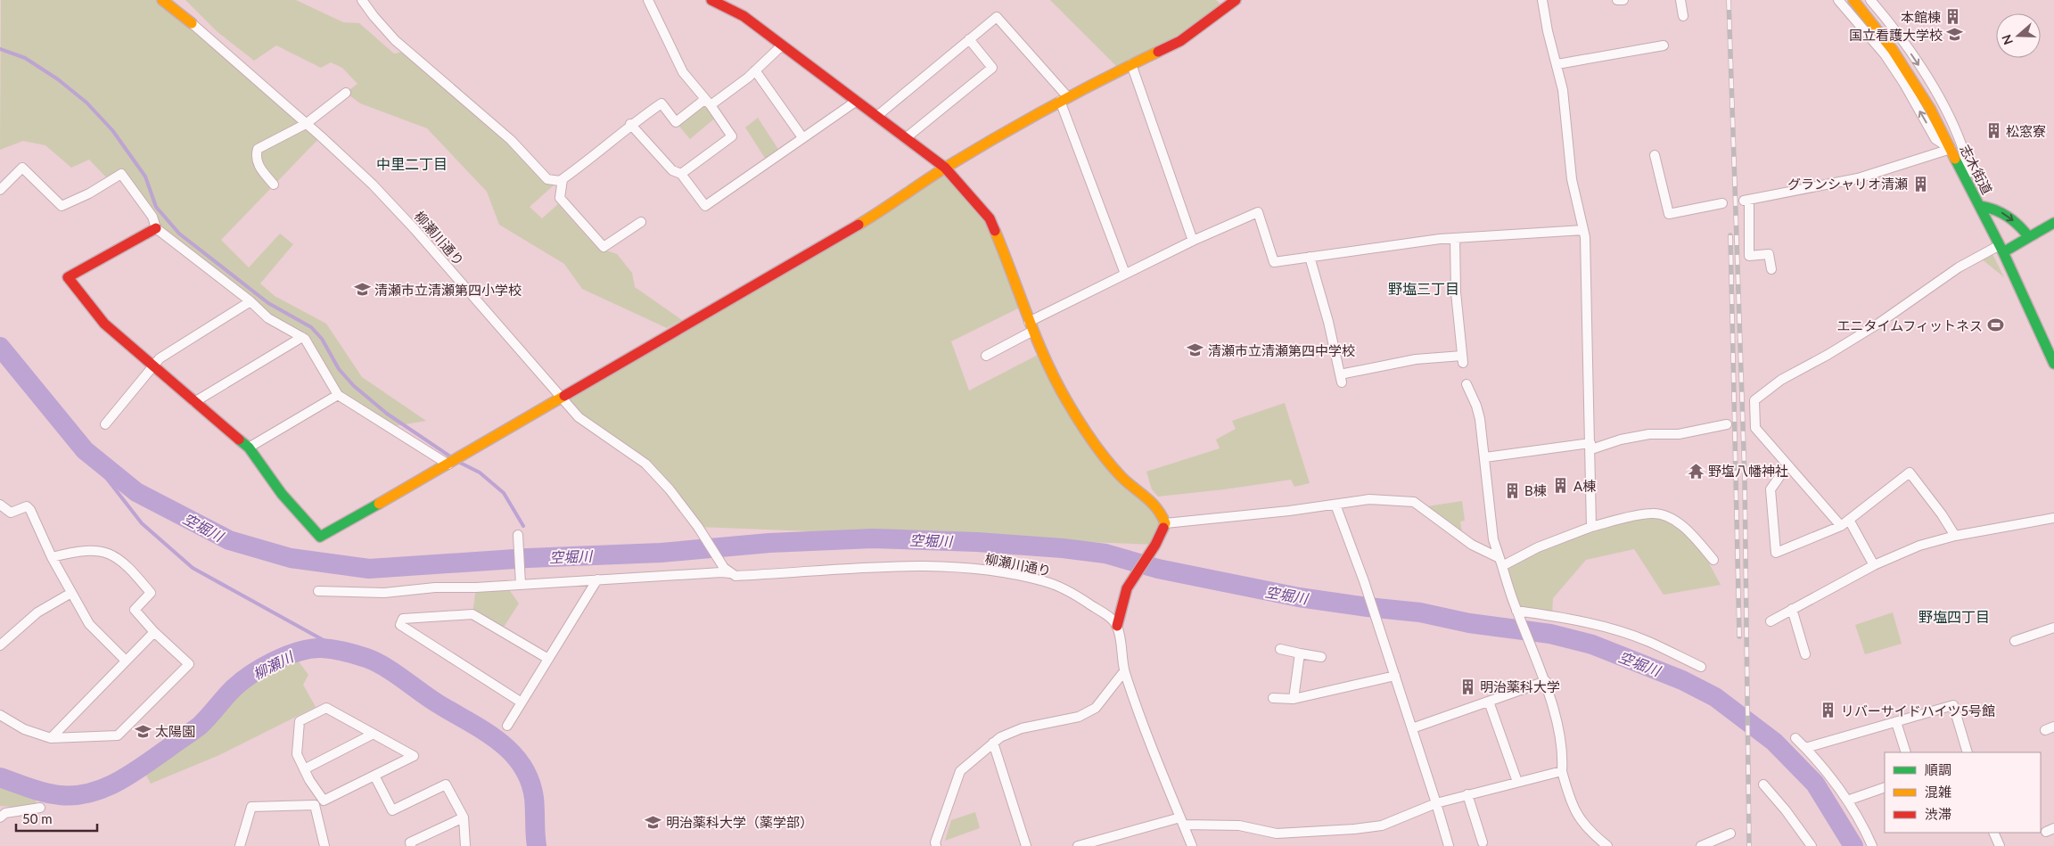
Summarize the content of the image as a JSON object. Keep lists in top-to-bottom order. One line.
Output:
{"streets":{"street":["志木街道","柳瀬川通り"]},"districts":["中里二丁目","野塩三丁目","野塩四丁目"],"water":["空堀川","柳瀬川"],"places":{"building":["本館棟","松窓寮","グランシャリオ清瀬","A棟","B棟","明治薬科大学","リバーサイドハイツ5号館"],"school or university":["国立看護大学校","清瀬市立清瀬第四小学校","清瀬市立清瀬第四中学校","太陽園","明治薬科大学（薬学部）"],"sports":["エニタイムフィットネス"],"temple":["野塩八幡神社"]},"legend":["順調","混雑","渋滞"],"scale_bar":"50 m","north":"left"}
